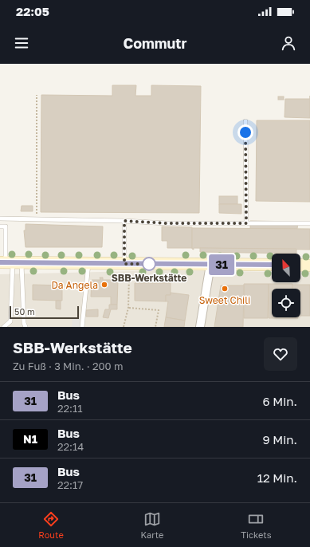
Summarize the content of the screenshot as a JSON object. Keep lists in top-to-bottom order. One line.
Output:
{"places":["SBB-Werkstätte","Da Angela","Sweet Chili"],"lines":["bus line 31"],"scale_bar":"50 m","north":"top left","page":{"status":"22:05","header":"Commutr","on_map":"31","scale":"50 m","heading":["SBB-Werkstätte","Zu Fuß · 3 Min. · 200 m"],"list":[{"mark":"31","name":"Bus","note":"22:11","value":"6 Min."},{"mark":"N1","name":"Bus","note":"22:14","value":"9 Min."},{"mark":"31","name":"Bus","note":"22:17","value":"12 Min."}],"tabs":["Route","Karte","Tickets"]}}
